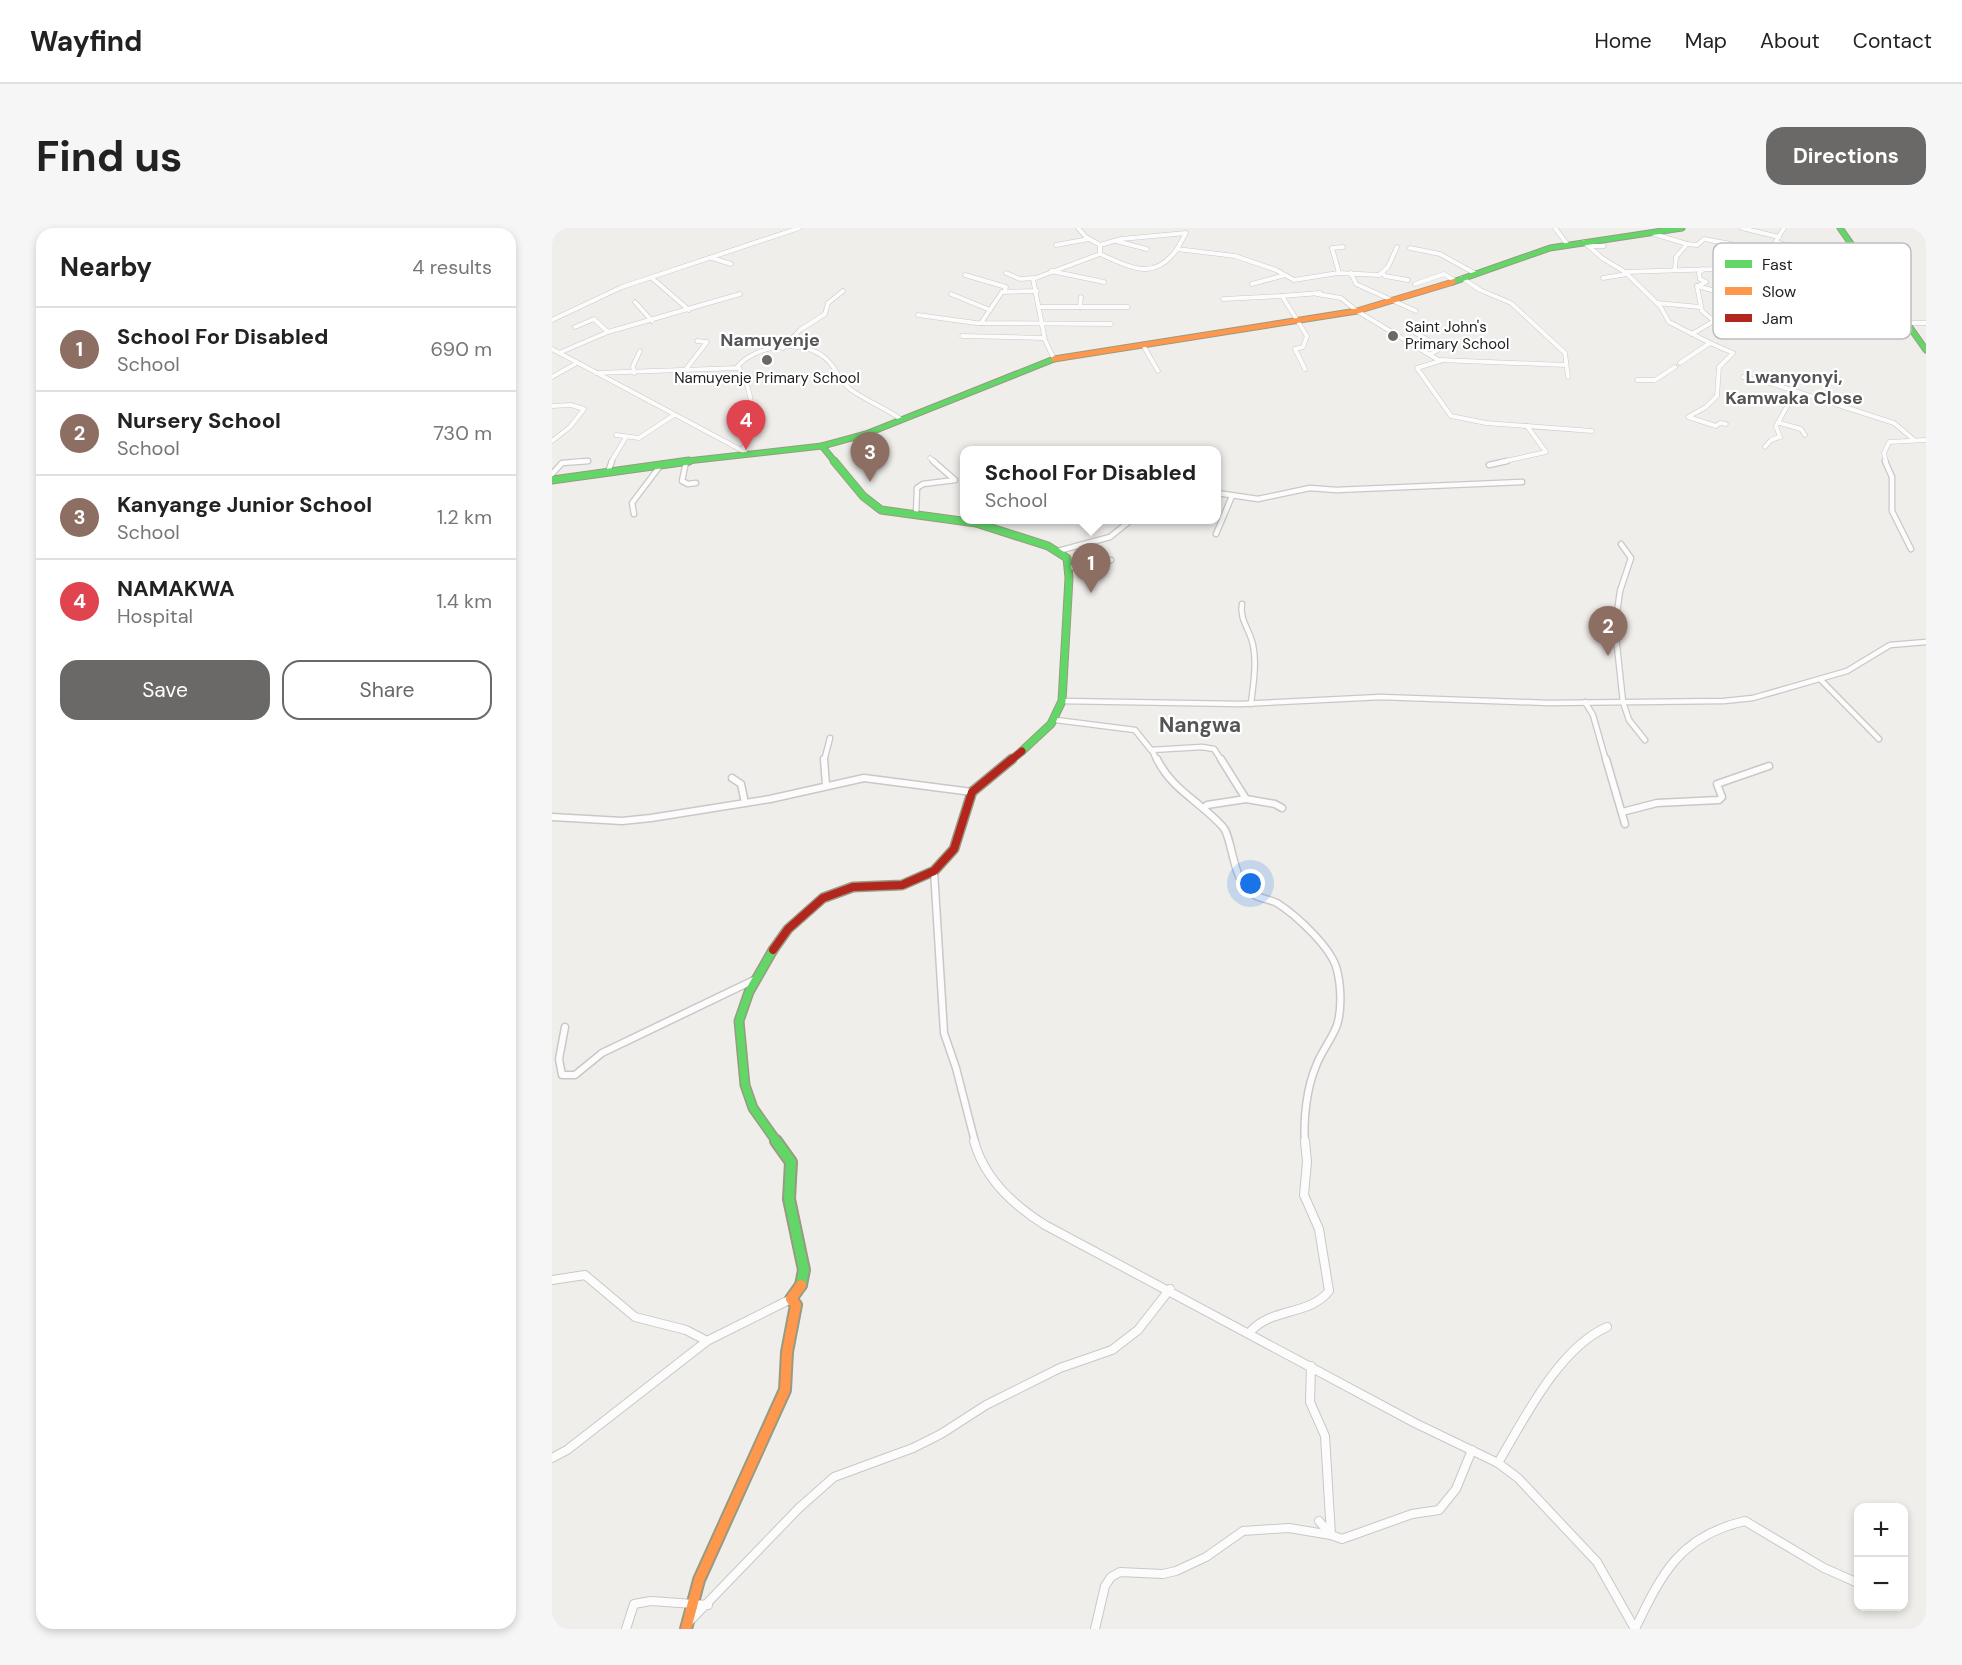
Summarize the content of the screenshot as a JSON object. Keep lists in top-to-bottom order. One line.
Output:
{"districts":["Namuyenje","Lwanyonyi, Kamwaka Close","Nangwa"],"places":["Saint John's Primary School","Namuyenje Primary School"],"legend":["Fast","Slow","Jam"],"page":{"header":"Wayfind","nav":["Home","Map","About","Contact"],"buttons":["Directions",["Save","Share"]],"title":"Find us","heading":["Nearby","4 results"],"list":[{"mark":"1","name":"School For Disabled","note":"School","value":"690 m"},{"mark":"2","name":"Nursery School","note":"School","value":"730 m"},{"mark":"3","name":"Kanyange Junior School","note":"School","value":"1.2 km"},{"mark":"4","name":"NAMAKWA","note":"Hospital","value":"1.4 km"}],"pins":["4","3","1","2"],"popup":["School For Disabled","School"],"map_buttons":["+","−"]}}
